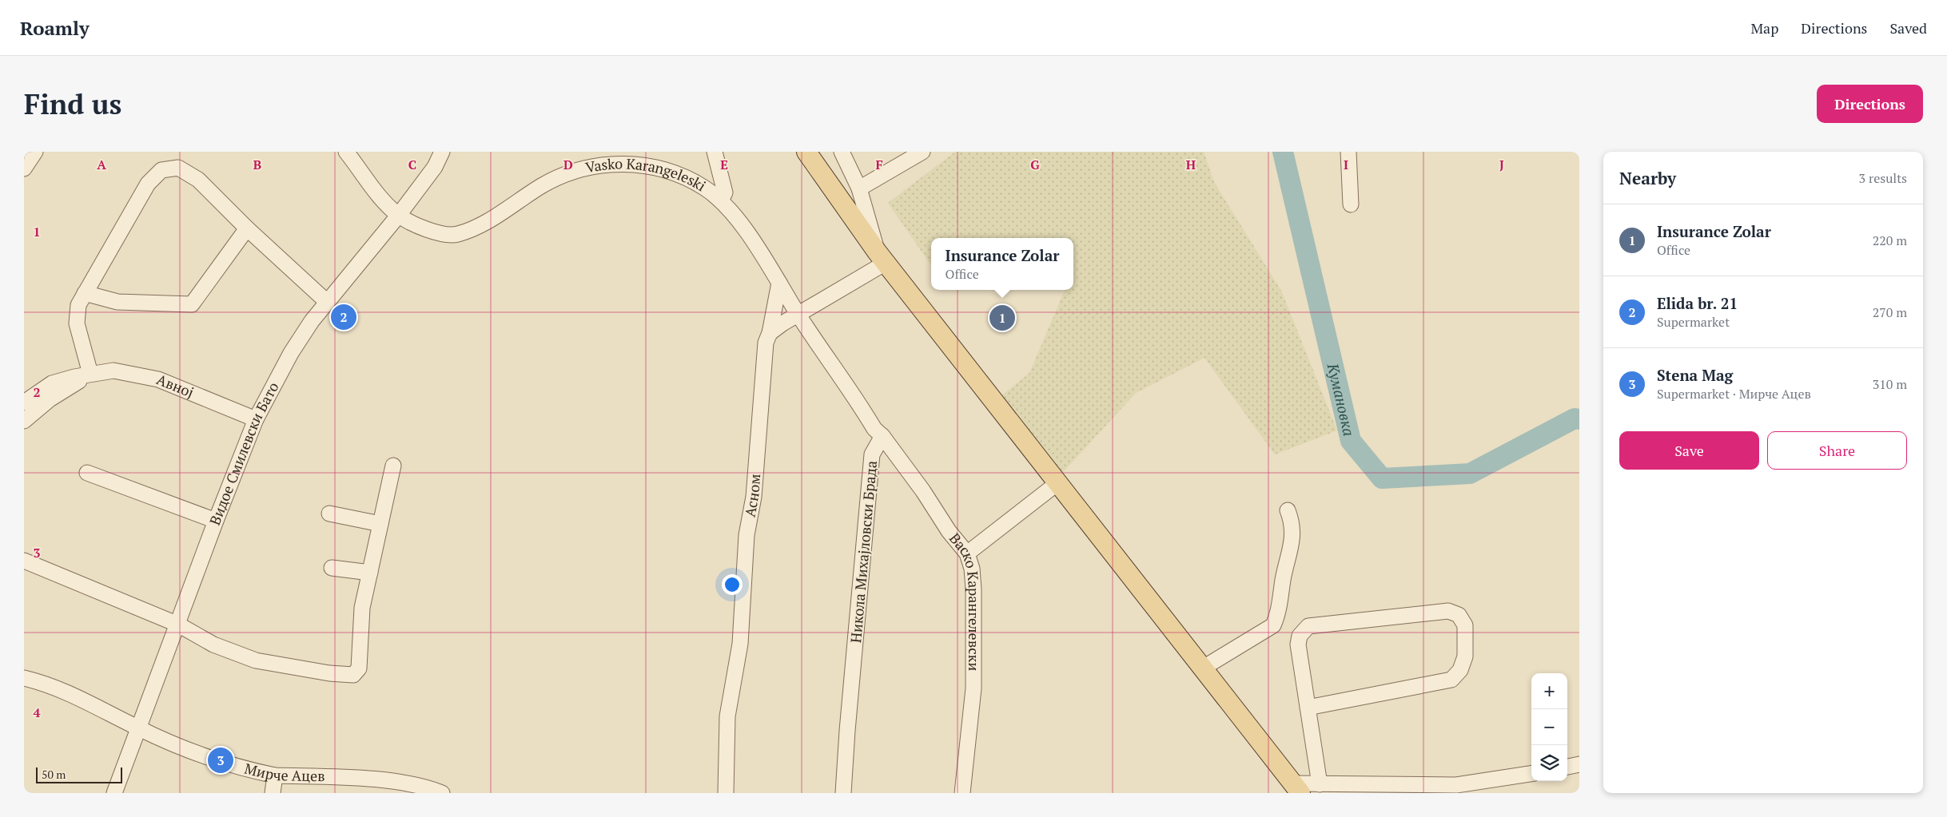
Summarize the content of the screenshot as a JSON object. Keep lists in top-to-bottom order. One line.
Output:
{"streets":{"street":["Vasko Karangeleski","Авној","Видое Смилевски Бато","Асном","Никола Михајловски Брада","Васко Карангелевски","Мирче Ацев"]},"crossings":[["Vasko Karangeleski","Видое Смилевски Бато"],["Vasko Karangeleski","Асном"],["Авној","Видое Смилевски Бато"],["Видое Смилевски Бато","Мирче Ацев"],["Никола Михајловски Брада","Васко Карангелевски"]],"water":["Кумановка"],"scale_bar":"50 m","page":{"header":"Roamly","nav":["Map","Directions","Saved"],"buttons":["Directions",["Save","Share"]],"title":"Find us","heading":["Nearby","3 results"],"list":[{"mark":"1","name":"Insurance Zolar","note":"Office","value":"220 m"},{"mark":"2","name":"Elida br. 21","note":"Supermarket","value":"270 m"},{"mark":"3","name":"Stena Mag","note":"Supermarket · Мирче Ацев","value":"310 m"}],"popup":["Insurance Zolar","Office"],"pins":["2","1","3"],"map_buttons":["+","−"],"scale":"50 m"},"grid":{"columns":["A","B","C","D","E","F","G","H","I","J"],"rows":["1","2","3","4"]}}
